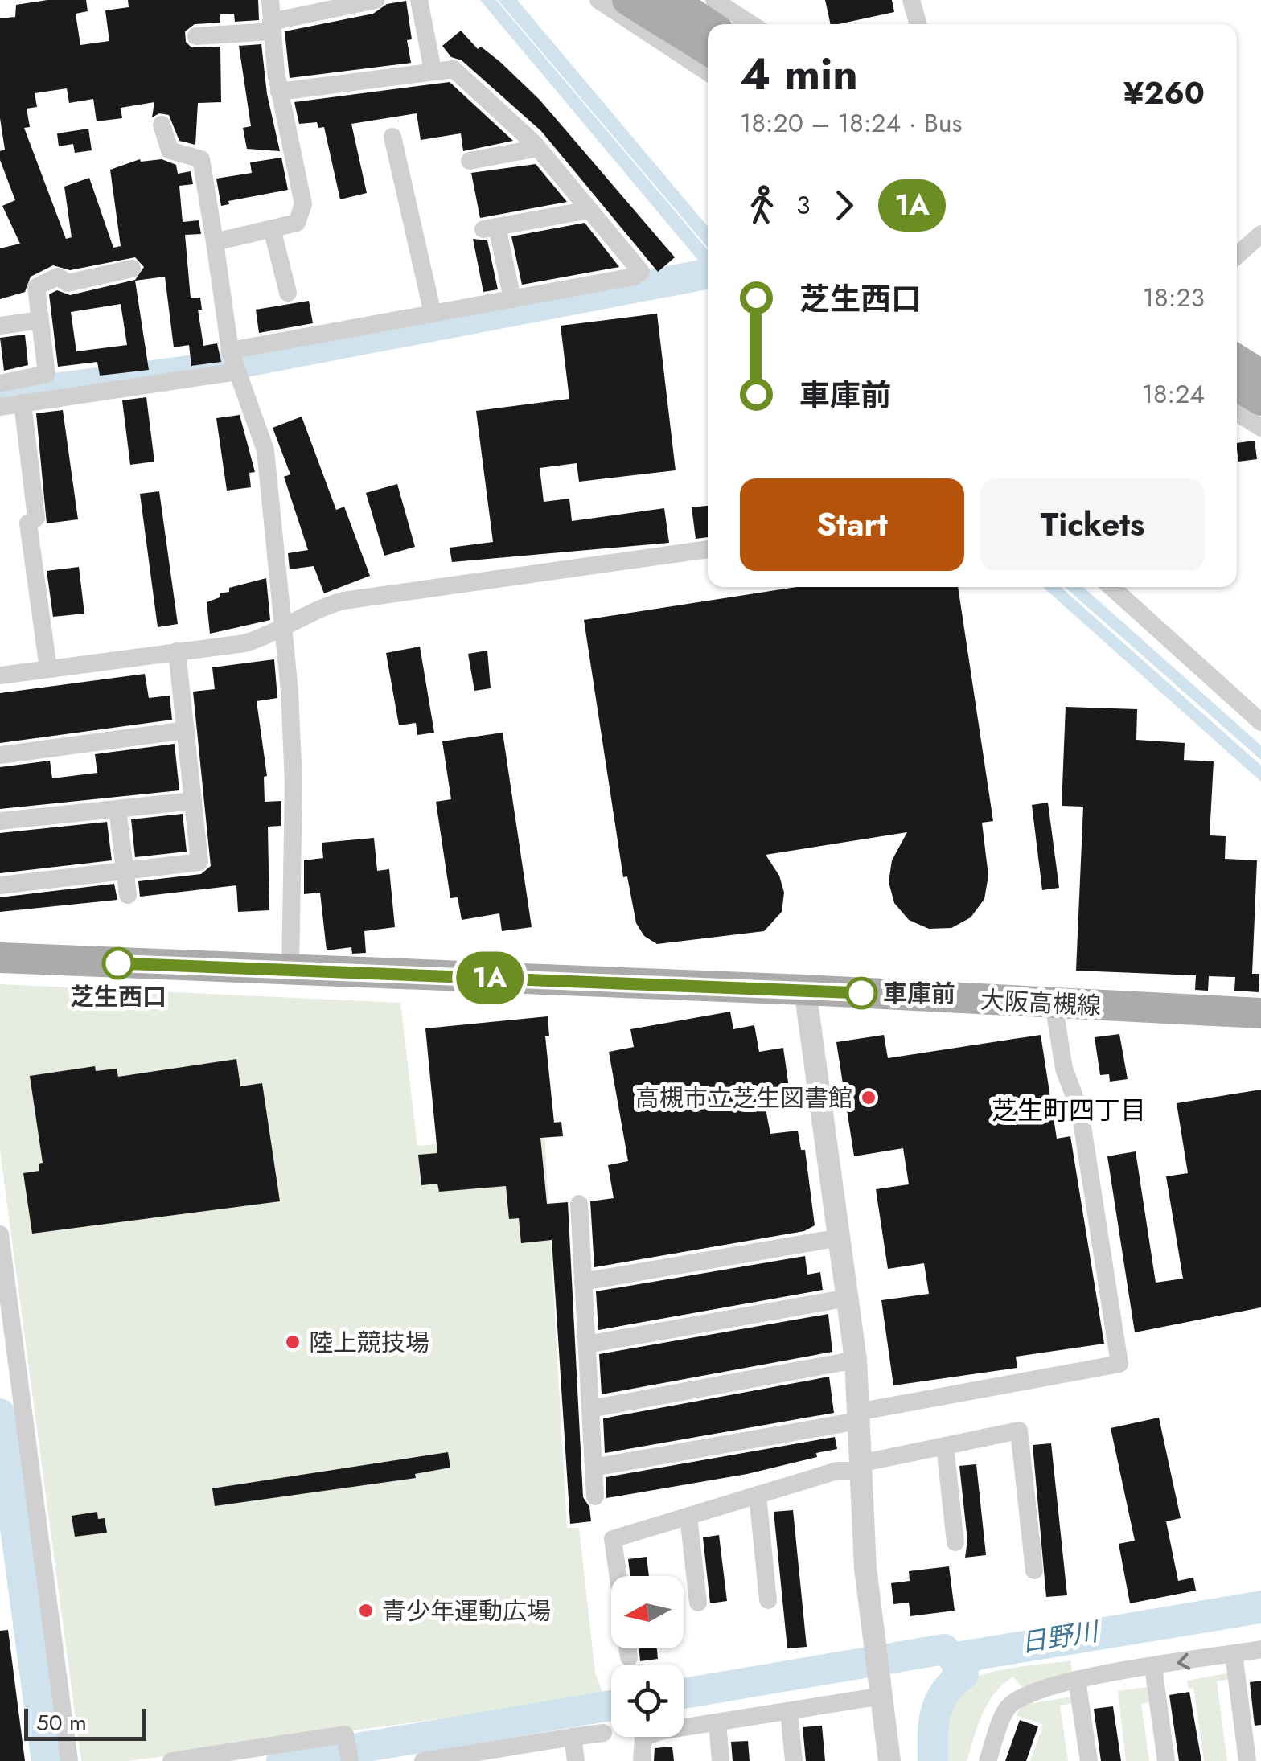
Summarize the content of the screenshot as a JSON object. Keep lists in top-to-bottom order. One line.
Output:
{"streets":{"main road":["大阪高槻線"]},"districts":["芝生町四丁目"],"water":["日野川"],"places":["芝生西口","車庫前","高槻市立芝生図書館","陸上競技場","青少年運動広場"],"lines":["bus line 1A"],"scale_bar":"50 m","north":"left","page":{"on_map":"1A","heading":["4 min","18:20 – 18:24 · Bus","¥260"],"legs":["3","1A"],"list":[{"name":"芝生西口","value":"18:23"},{"name":"車庫前","value":"18:24"}],"buttons":["Start","Tickets"],"scale":"50 m"}}
